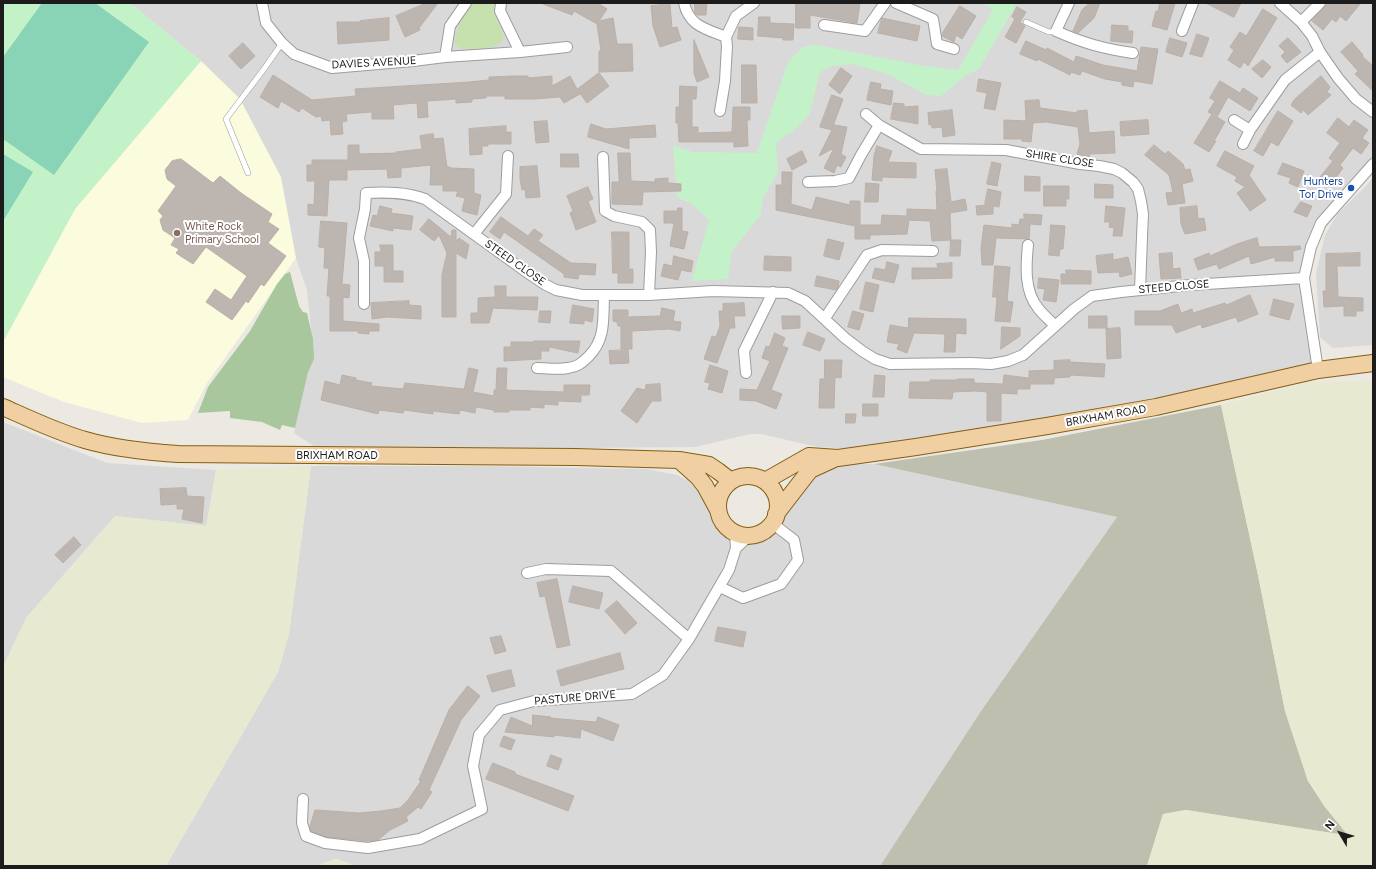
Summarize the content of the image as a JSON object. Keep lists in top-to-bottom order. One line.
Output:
{"streets":{"main road":["BRIXHAM ROAD"],"street":["DAVIES AVENUE","SHIRE CLOSE","STEED CLOSE","PASTURE DRIVE"]},"crossings":[["SHIRE CLOSE","STEED CLOSE"],["BRIXHAM ROAD","PASTURE DRIVE"]],"places":["Hunters Tor Drive","White Rock Primary School"],"north":"top left"}
